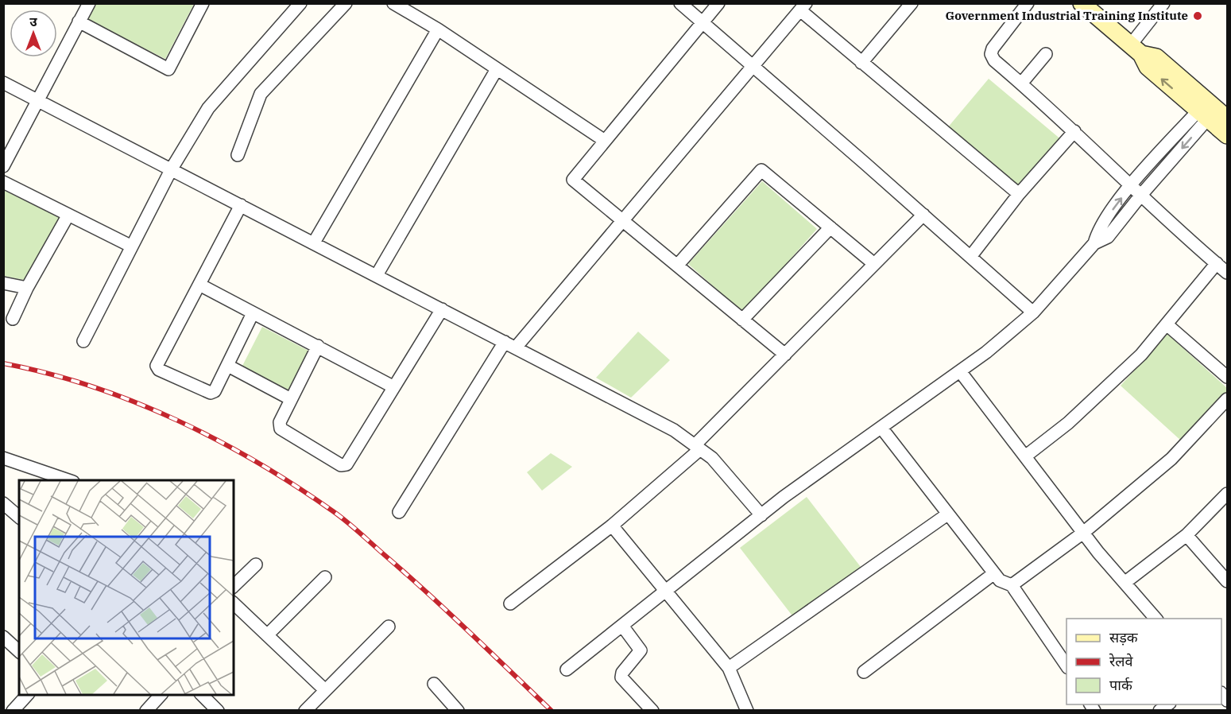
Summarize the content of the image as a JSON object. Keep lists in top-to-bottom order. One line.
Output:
{"places":["Government Industrial Training Institute"],"legend":["सड़क","रेलवे","पार्क"],"north":"top"}
